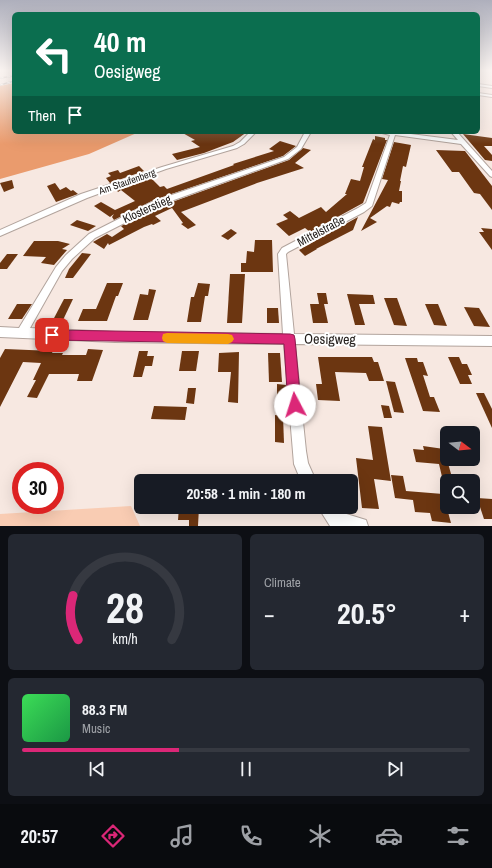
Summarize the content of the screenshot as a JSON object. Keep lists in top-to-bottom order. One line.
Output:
{"streets":{"street":["Am Staufenberg","Klosterstieg","Mittelstraße","Oesigweg"]},"crossings":[["Klosterstieg","Oesigweg"],["Mittelstraße","Oesigweg"]],"north":"right","page":{"turn":["40 m","Oesigweg"],"then":"Then","limit":"30","trip":"20:58 · 1 min · 180 m","tile":"Climate","heat":["−","20.5°","+"],"song":["88.3 FM","Music"],"tabs":"20:57","gauge":["28","km/h"]}}
